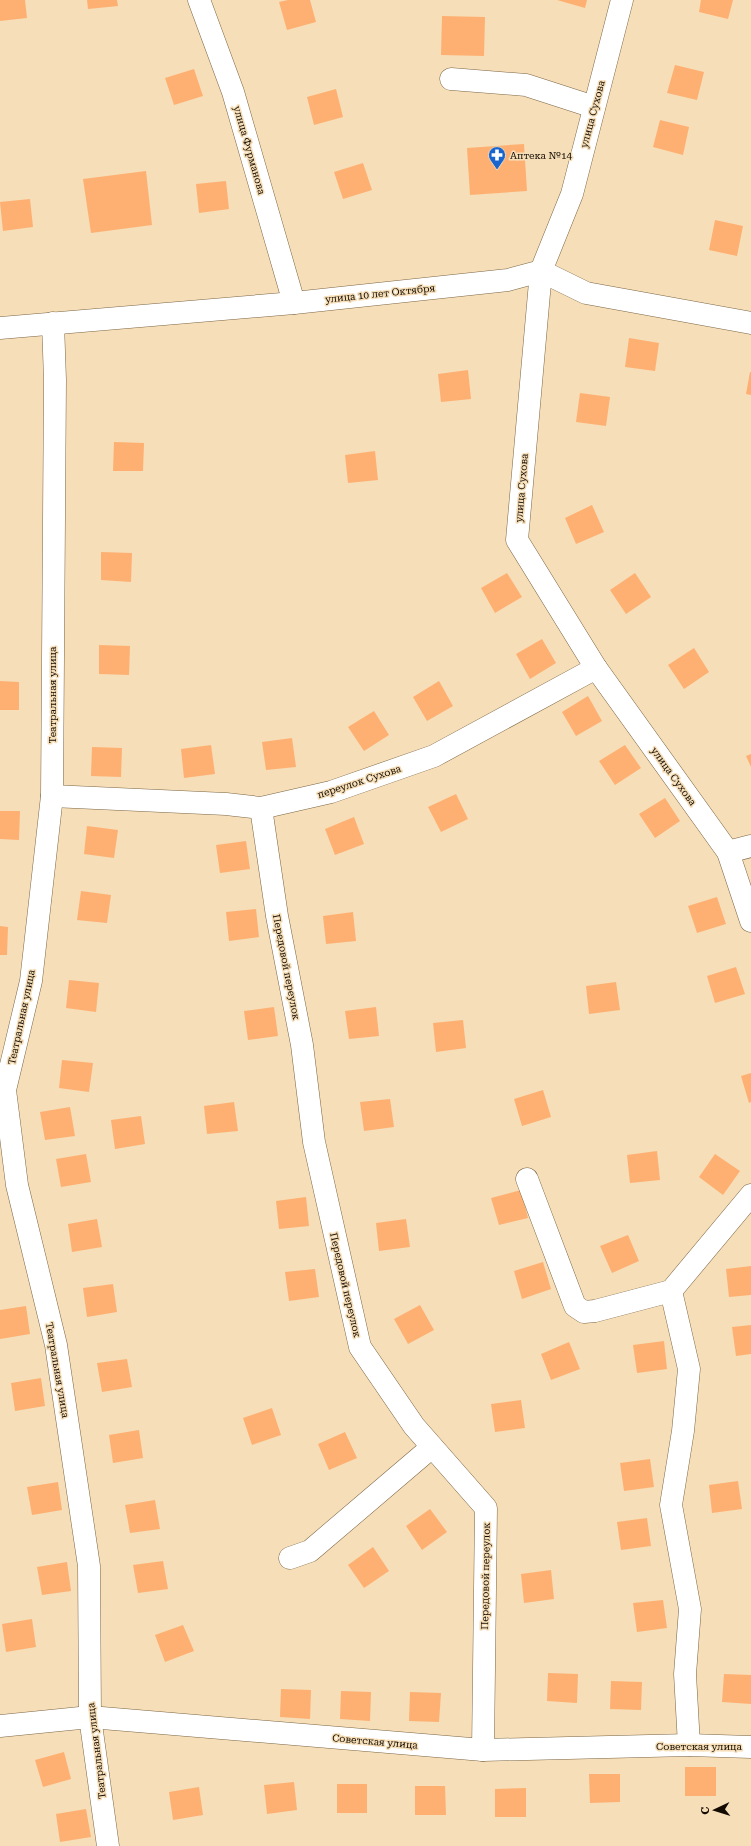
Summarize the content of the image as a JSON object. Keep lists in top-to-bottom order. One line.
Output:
{"streets":{"street":["улица Сухова","улица Фурманова","улица 10 лет Октября","Театральная улица","переулок Сухова","Передовой переулок","Советская улица"]},"crossings":[["улица Сухова","улица 10 лет Октября"],["улица Сухова","переулок Сухова"],["улица Фурманова","улица 10 лет Октября"],["улица 10 лет Октября","Театральная улица"],["Театральная улица","переулок Сухова"],["Театральная улица","Советская улица"],["переулок Сухова","Передовой переулок"],["Передовой переулок","Советская улица"]],"places":{"pharmacy":["Аптека №14"]},"north":"left"}
